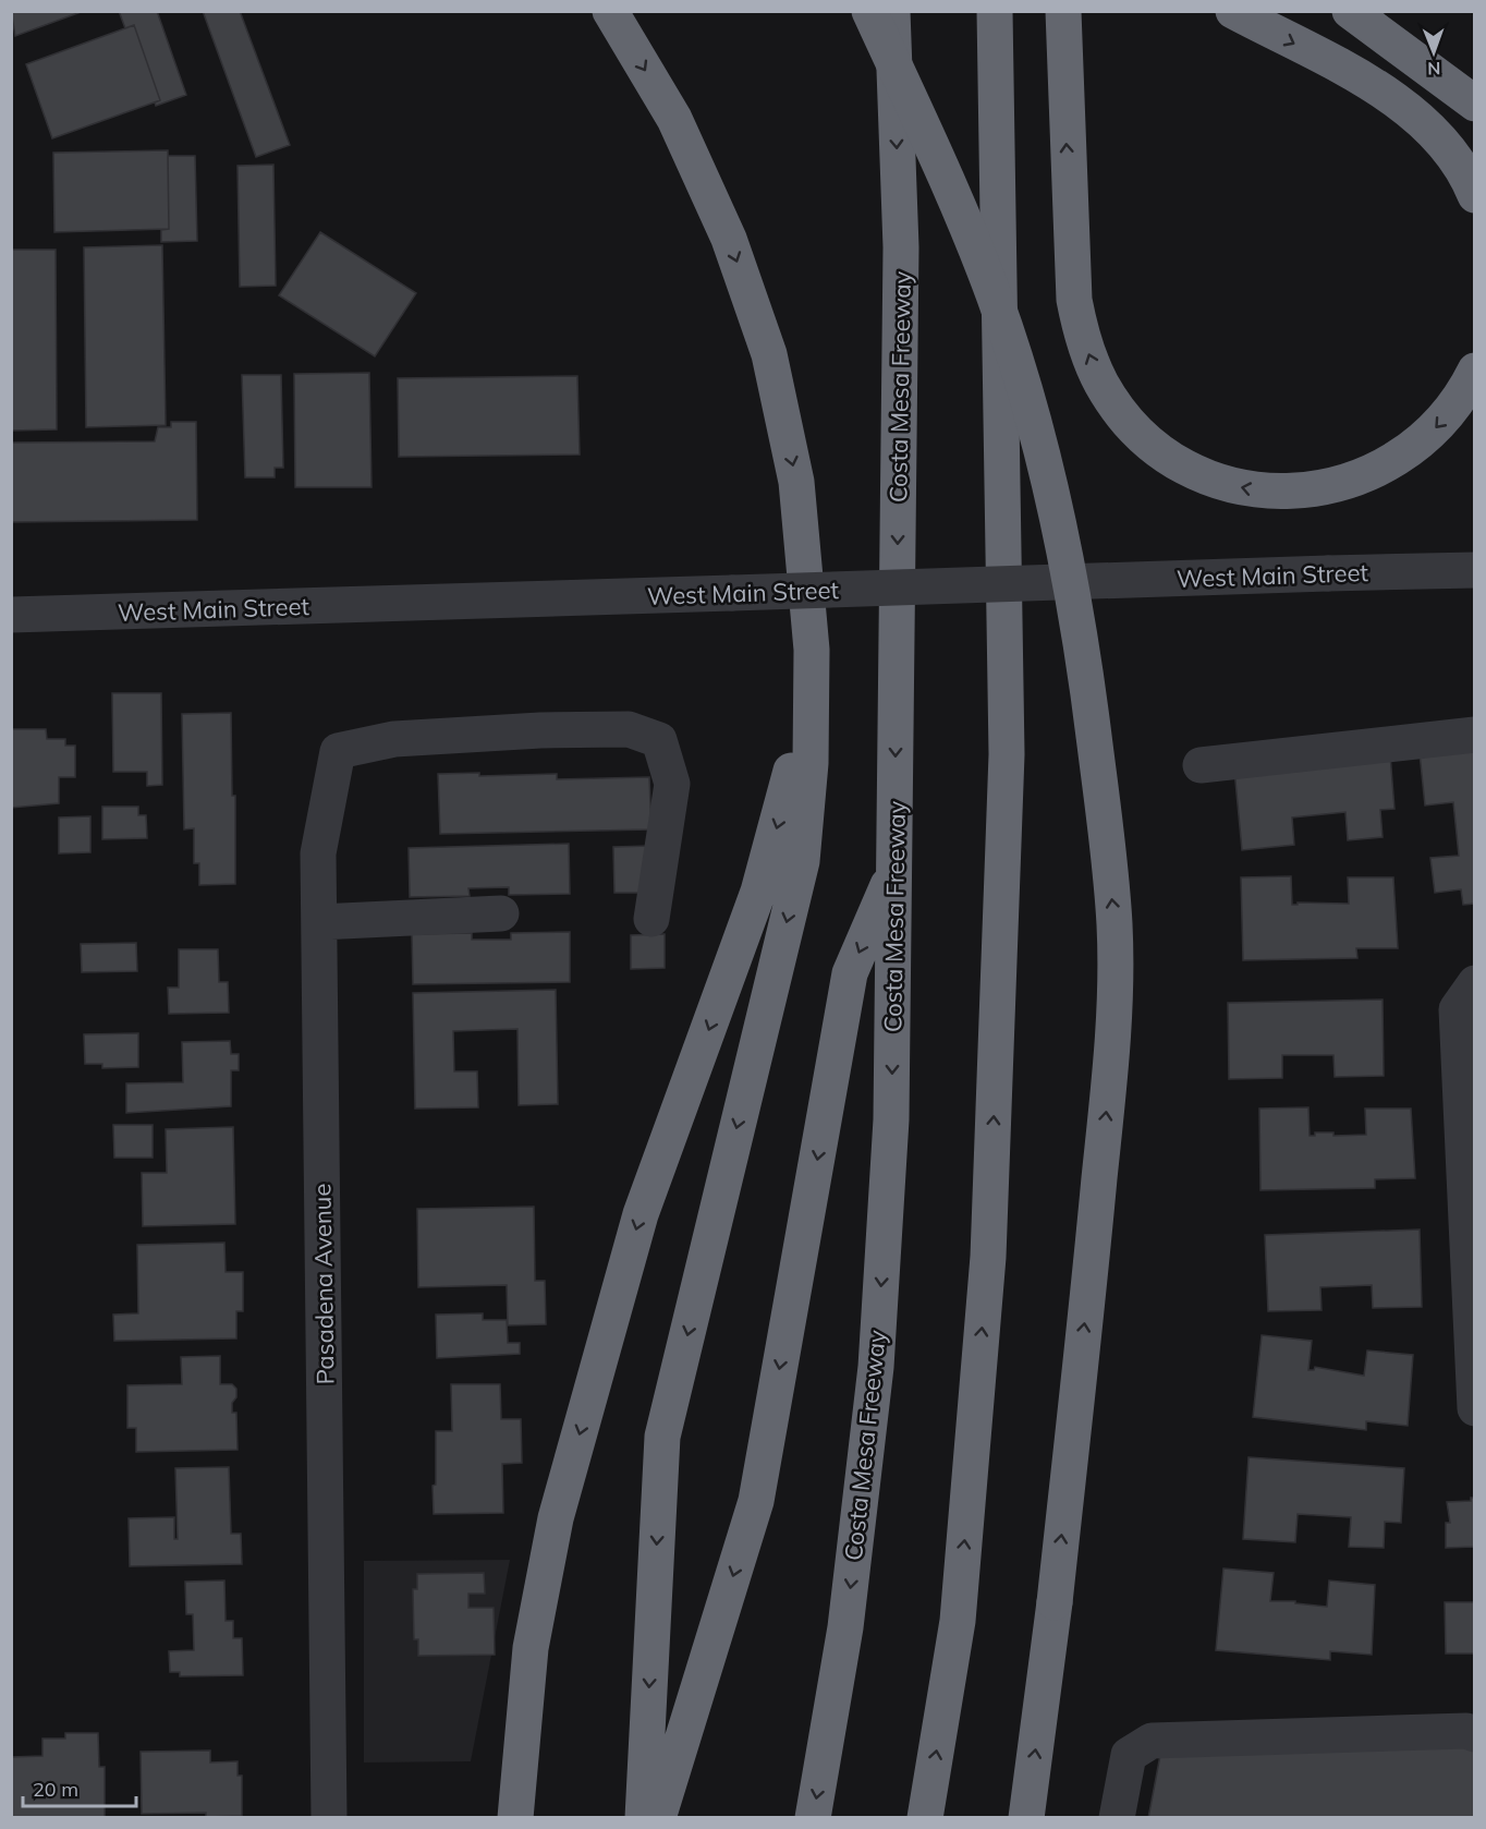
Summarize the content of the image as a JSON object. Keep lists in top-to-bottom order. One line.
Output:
{"streets":{"highway":["Costa Mesa Freeway"],"street":["West Main Street","Pasadena Avenue"]},"scale_bar":"20 m","north":"bottom"}
